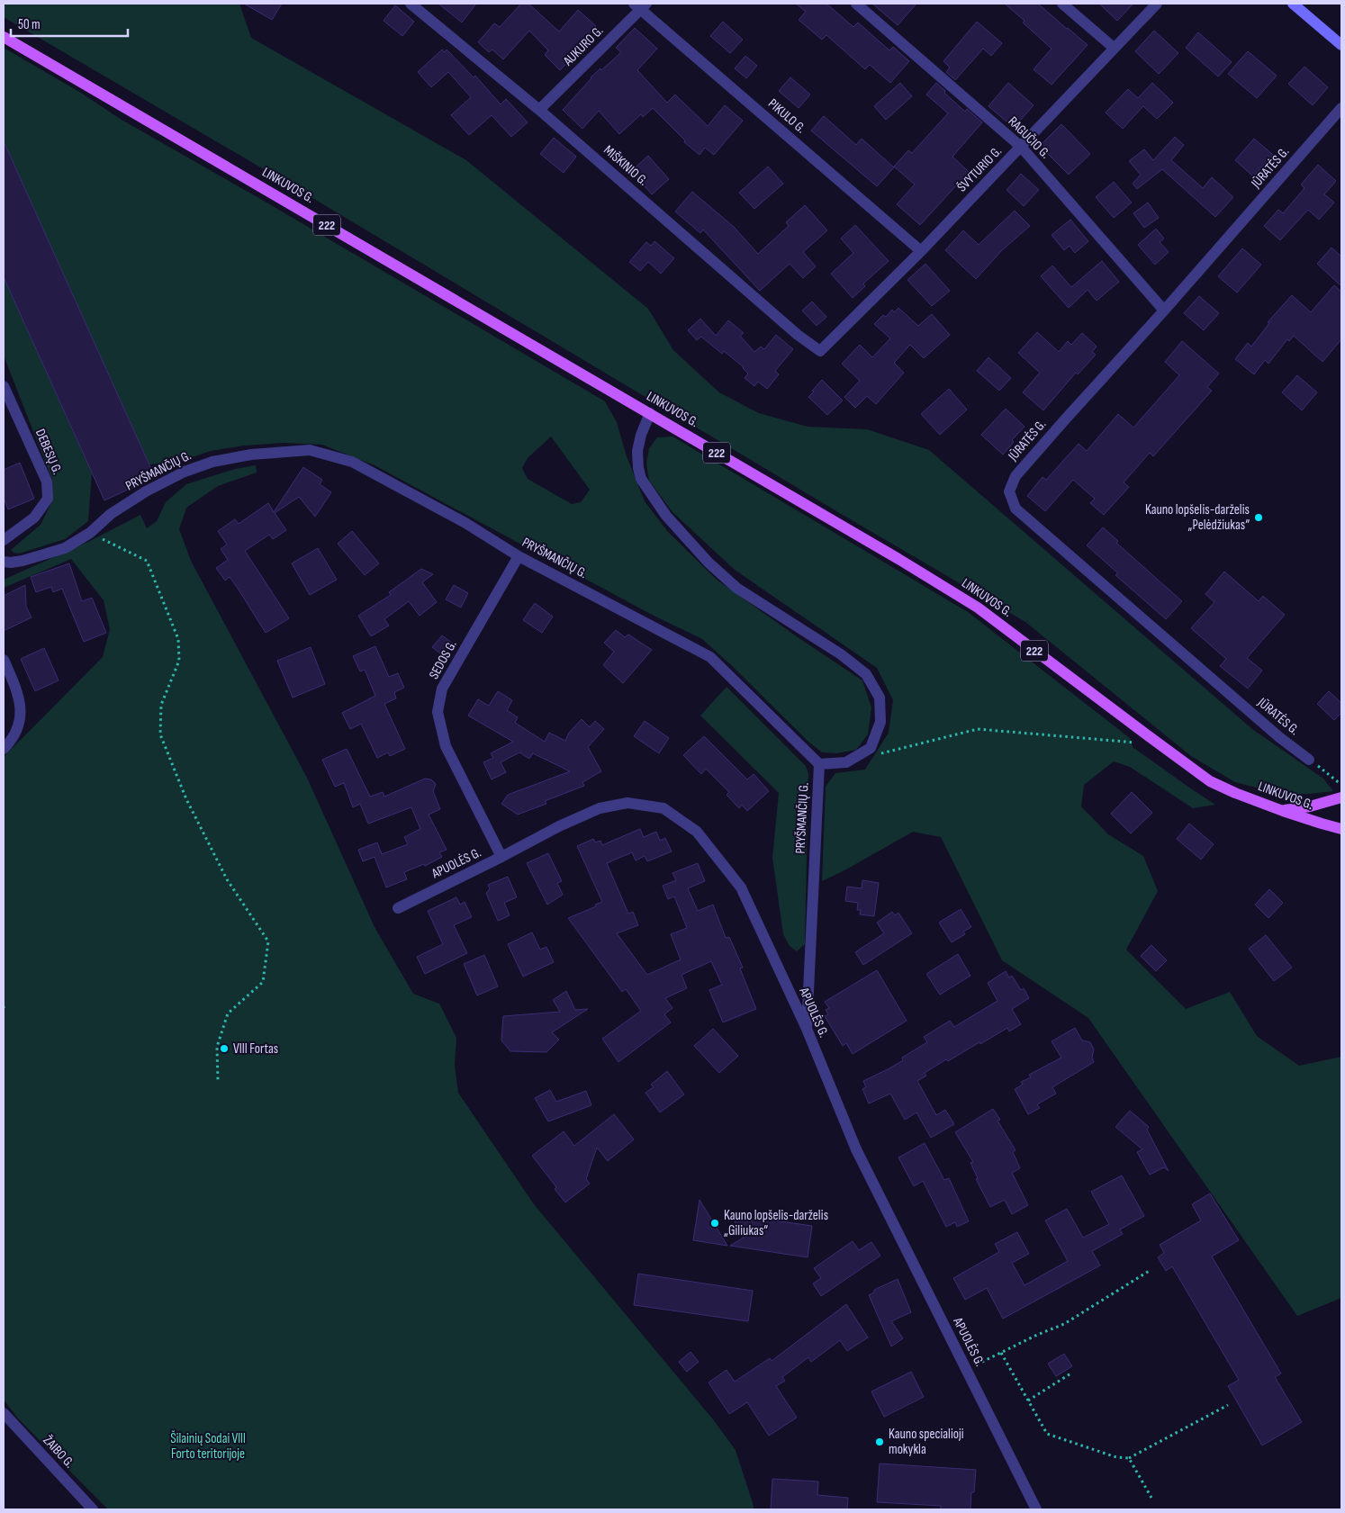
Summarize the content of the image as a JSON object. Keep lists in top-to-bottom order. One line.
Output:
{"streets":{"main road":["LINKUVOS G.","222"],"street":["AUKURO G.","PIKULO G.","RAGUČIO G.","MIŠKINIO G.","JŪRATĖS G.","ŠVYTURIO G.","DEBESŲ G.","PRYŠMANČIŲ G.","SEDOS G.","APUOLĖS G.","ŽAIBO G."]},"crossings":[["AUKURO G.","PIKULO G."],["AUKURO G.","MIŠKINIO G."],["PIKULO G.","ŠVYTURIO G."],["RAGUČIO G.","JŪRATĖS G."],["RAGUČIO G.","ŠVYTURIO G."],["MIŠKINIO G.","ŠVYTURIO G."],["PRYŠMANČIŲ G.","SEDOS G."],["PRYŠMANČIŲ G.","APUOLĖS G."],["SEDOS G.","APUOLĖS G."]],"parks":["Šilainių Sodai Vlll Forto teritorijoje"],"places":["Kauno lopšelis-darželis „Pelėdžiukas“","VIII Fortas","Kauno lopšelis-darželis „Giliukas“","Kauno specialioji mokykla"],"scale_bar":"50 m"}
